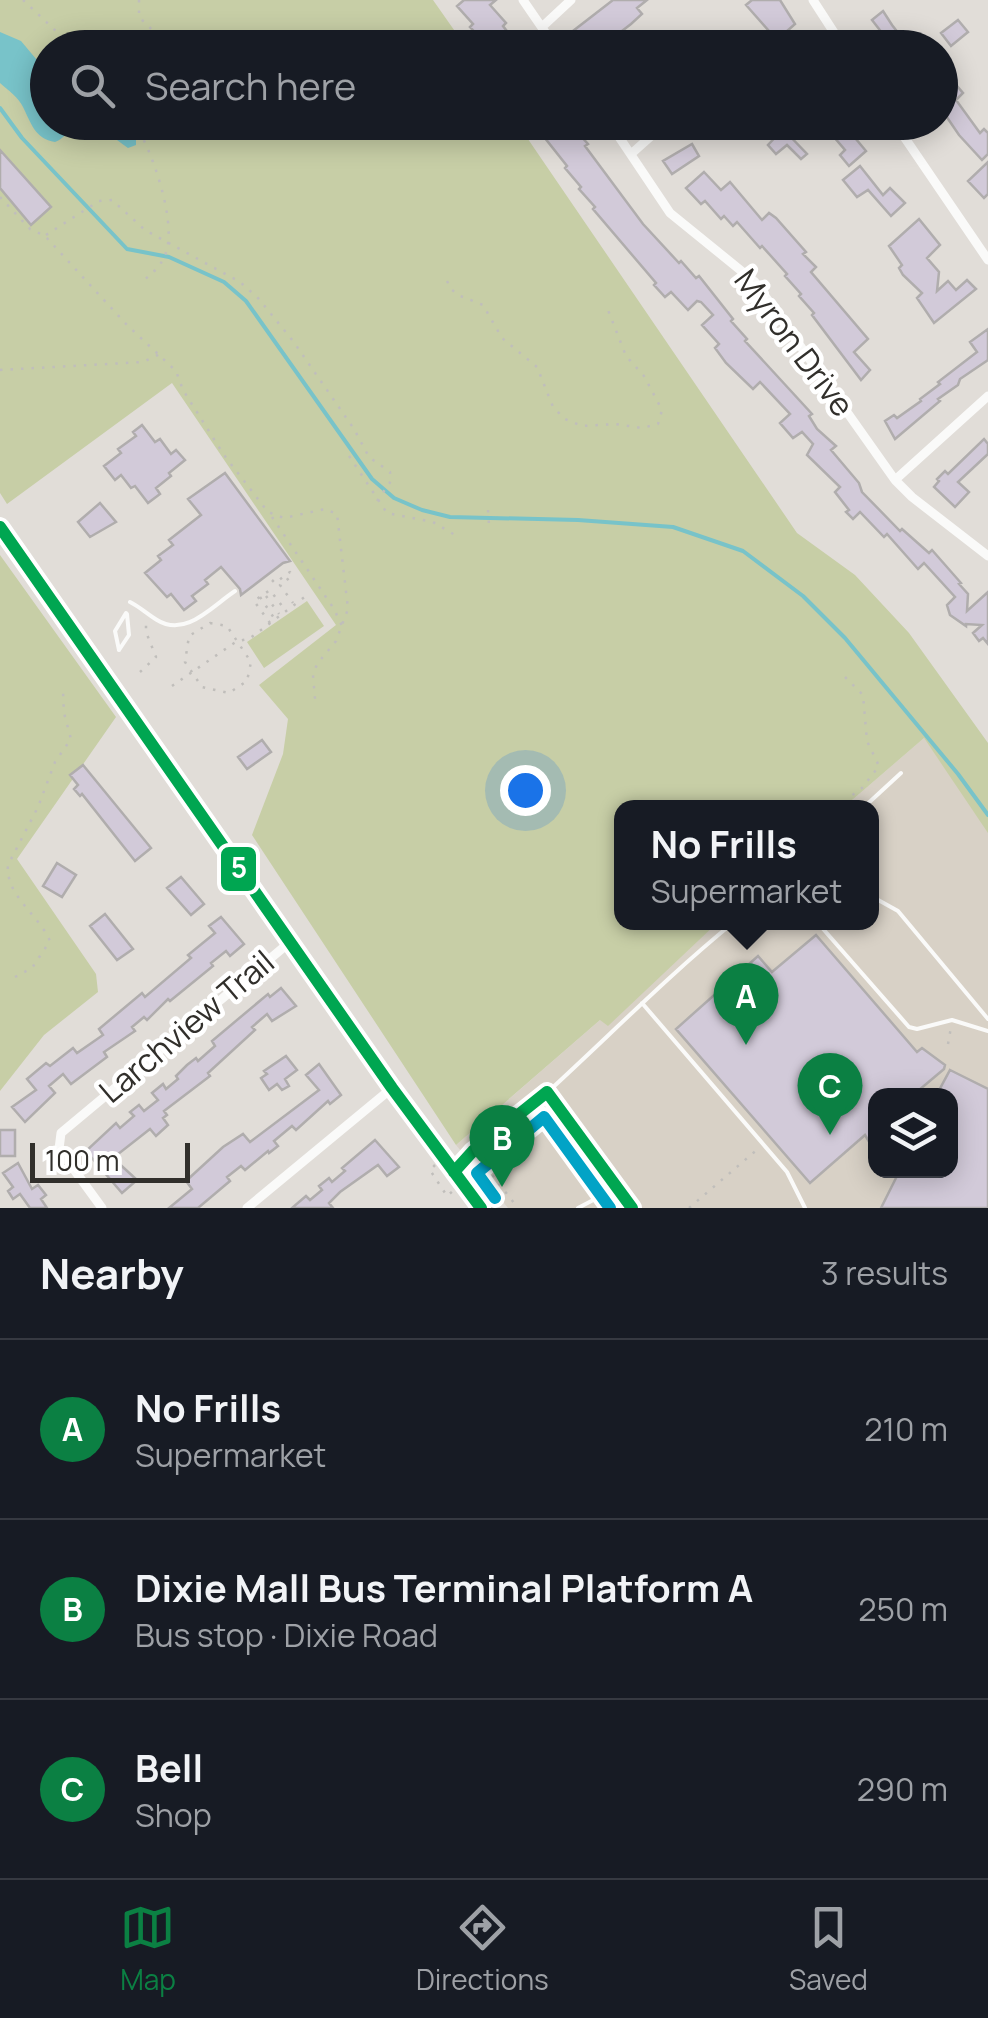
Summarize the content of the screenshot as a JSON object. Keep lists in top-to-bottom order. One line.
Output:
{"streets":{"street":["Myron Drive","Larchview Trail"]},"lines":["transit line 5"],"scale_bar":"100 m","page":{"search":"Search here","popup":["No Frills","Supermarket"],"pins":["A","C","B"],"scale":"100 m","heading":["Nearby","3 results"],"list":[{"mark":"A","name":"No Frills","note":"Supermarket","value":"210 m"},{"mark":"B","name":"Dixie Mall Bus Terminal Platform A","note":"Bus stop · Dixie Road","value":"250 m"},{"mark":"C","name":"Bell","note":"Shop","value":"290 m"}],"nav":["Map","Directions","Saved"]}}
